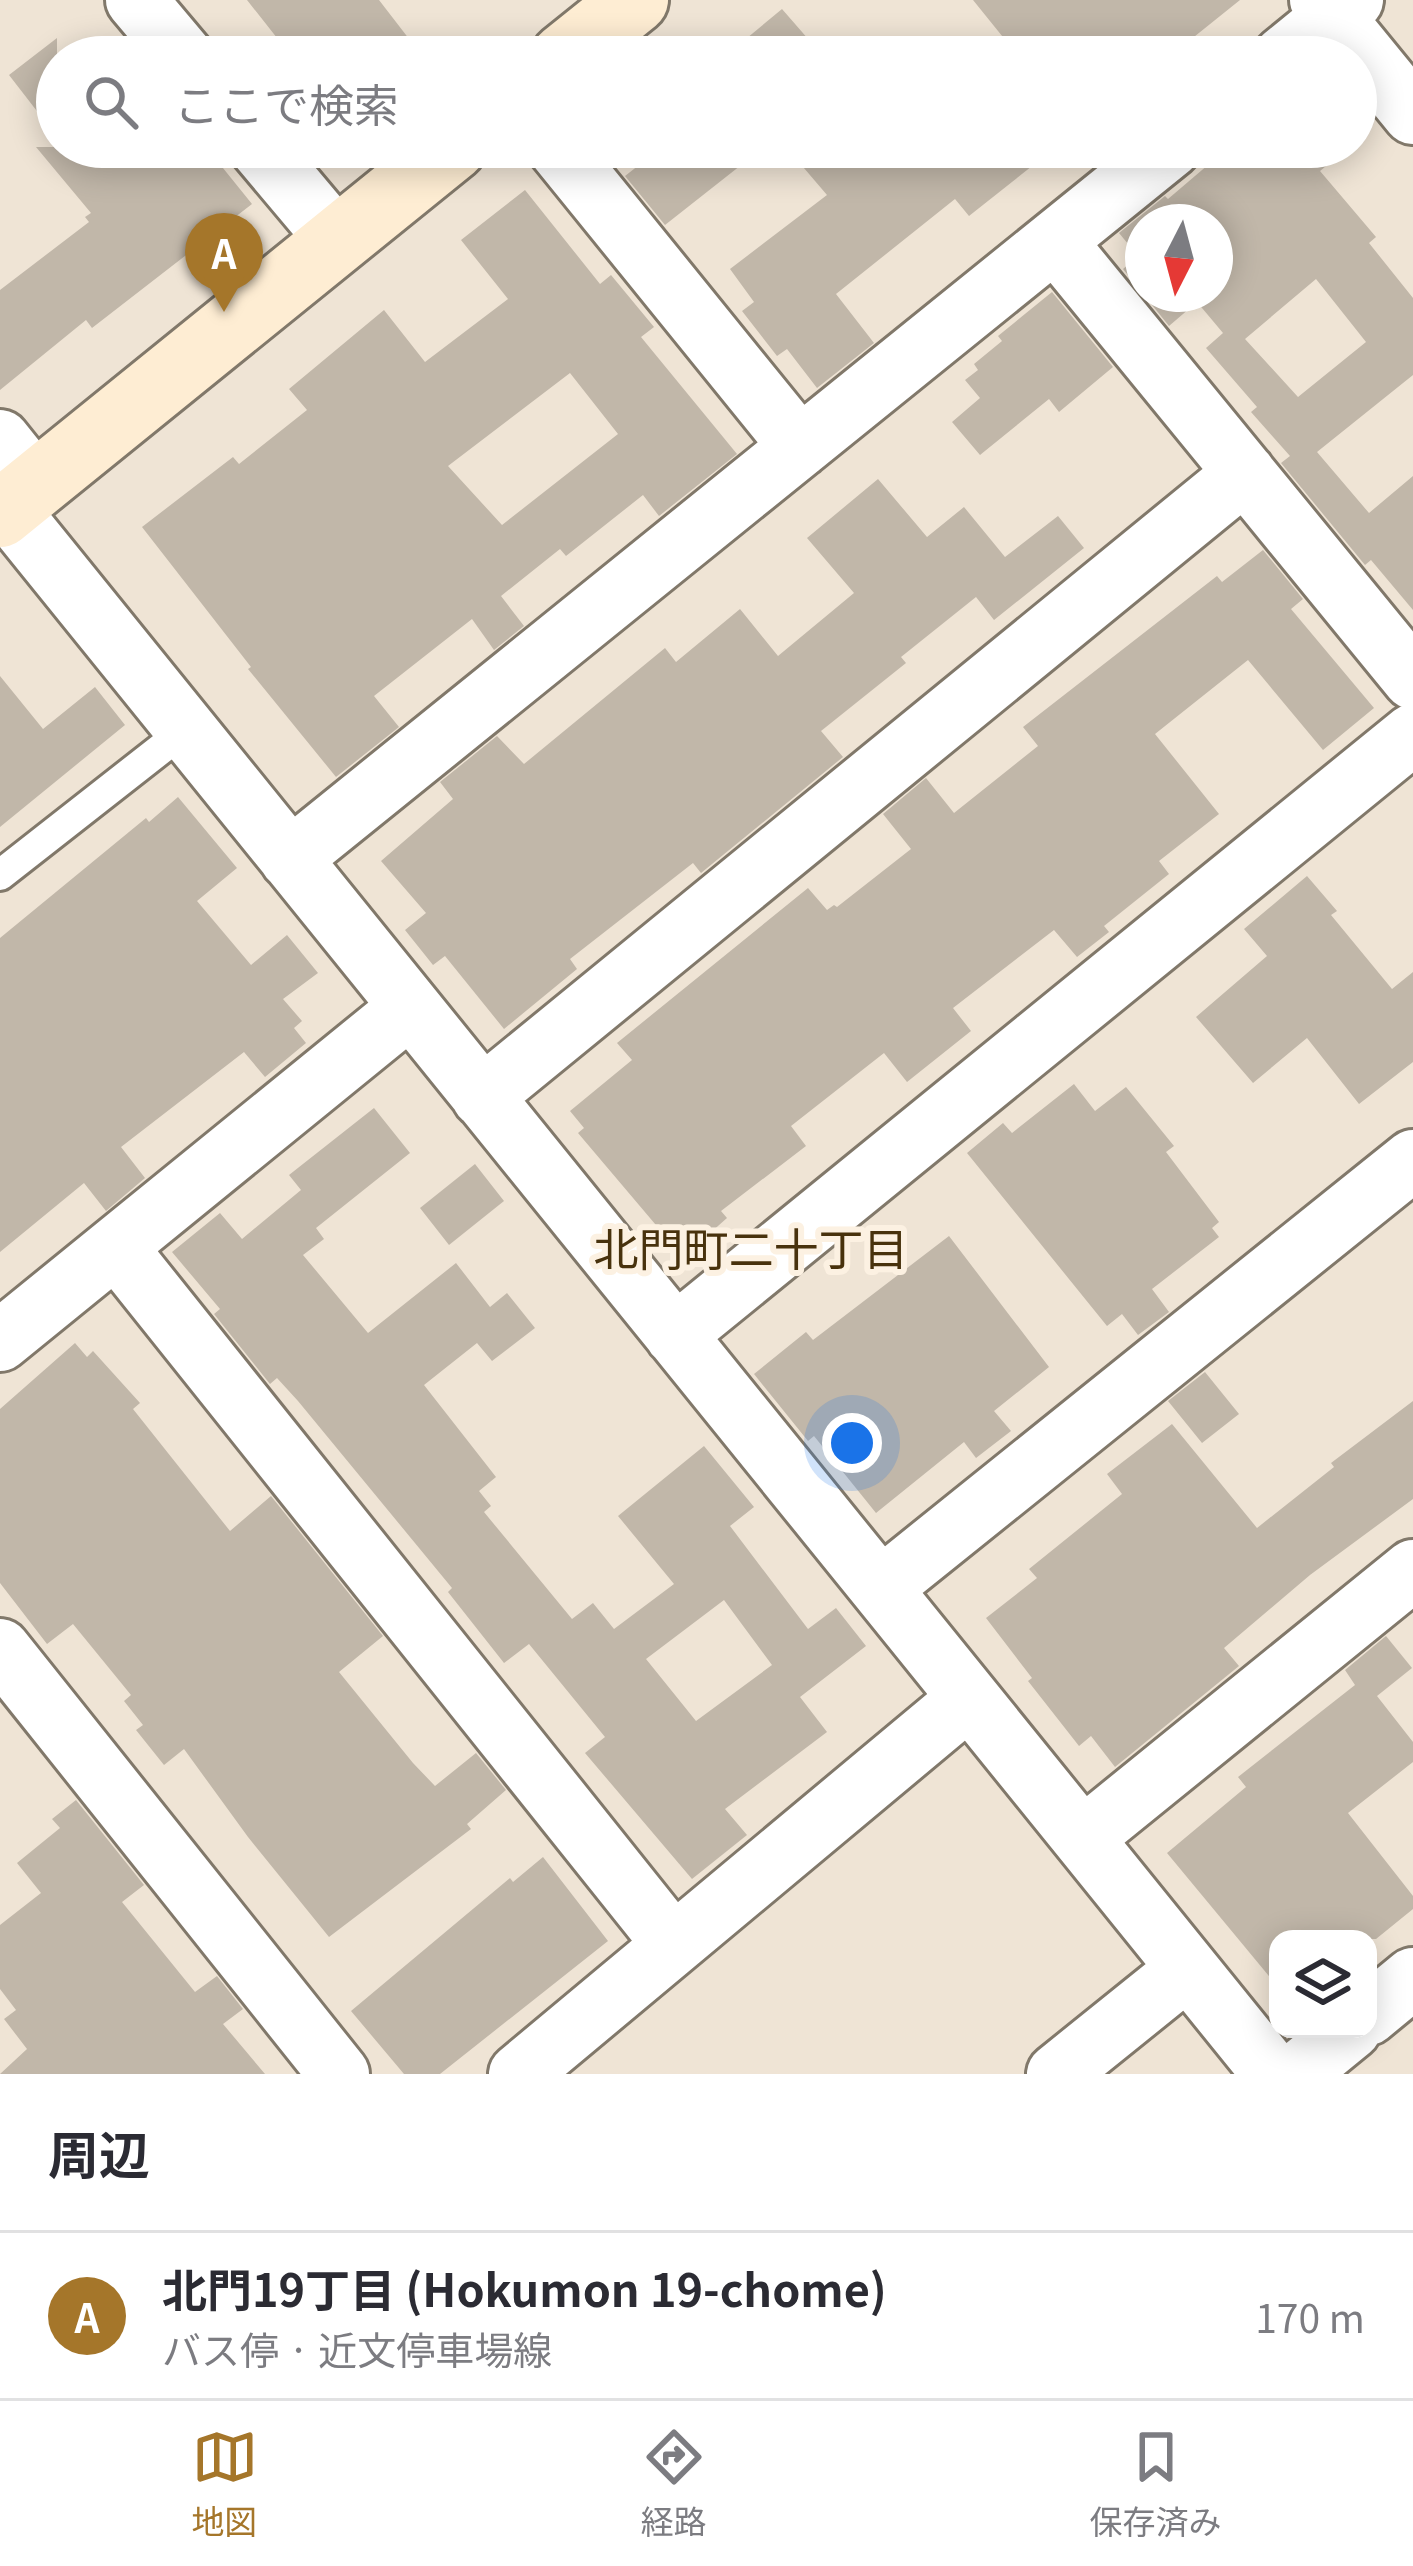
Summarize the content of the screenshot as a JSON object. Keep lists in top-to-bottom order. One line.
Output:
{"districts":["北門町二十丁目"],"north":"bottom","page":{"search":"ここで検索","pins":"A","heading":"周辺","list":[{"mark":"A","name":"北門19丁目 (Hokumon 19-chome)","note":"バス停 · 近文停車場線","value":"170 m"}],"nav":["地図","経路","保存済み"]}}
